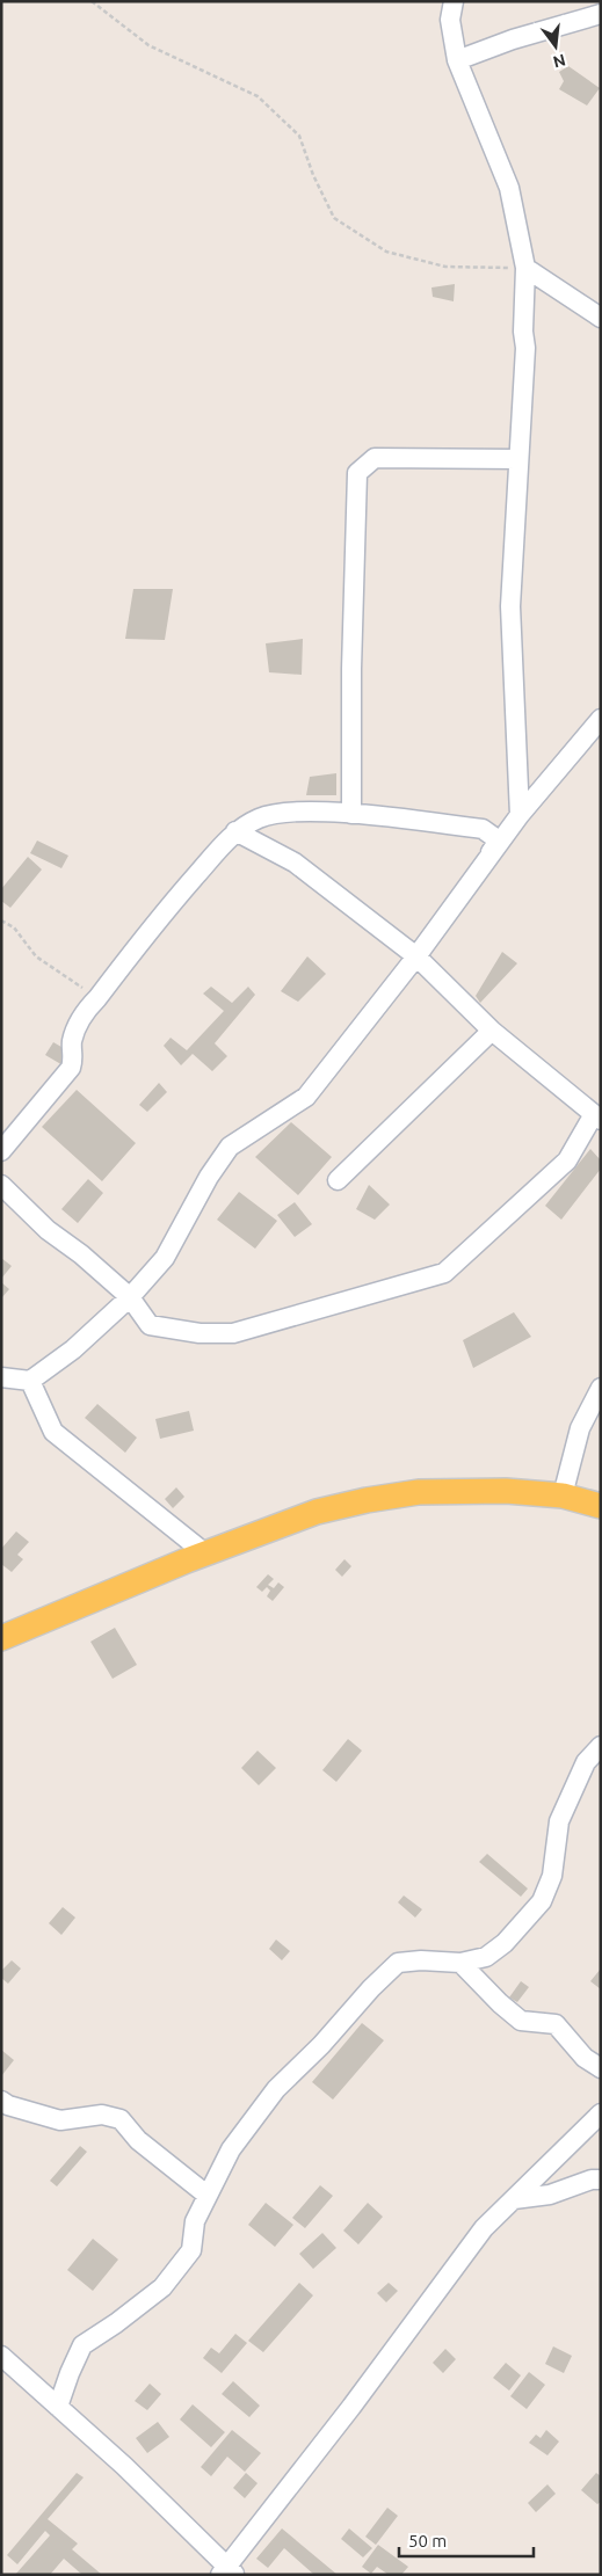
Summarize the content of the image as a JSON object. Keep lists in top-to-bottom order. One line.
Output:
{"scale_bar":"50 m","north":"bottom"}
